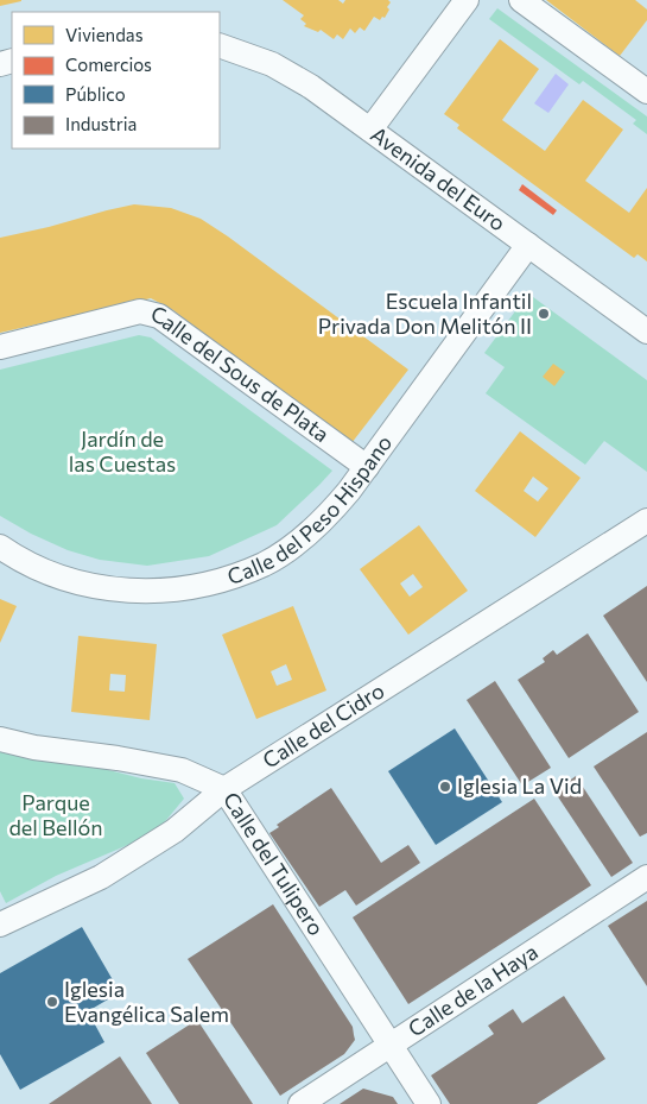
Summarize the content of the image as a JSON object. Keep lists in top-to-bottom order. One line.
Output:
{"streets":{"street":["Avenida del Euro","Calle del Sous de Plata","Calle del Peso Hispano","Calle del Cidro","Calle del Tulipero","Calle de la Haya"]},"crossings":[["Avenida del Euro","Calle del Peso Hispano"],["Calle del Sous de Plata","Calle del Peso Hispano"],["Calle del Cidro","Calle del Tulipero"],["Calle del Tulipero","Calle de la Haya"]],"parks":["Jardín de las Cuestas","Parque del Bellón"],"places":["Escuela Infantil Privada Don Melitón II","Iglesia La Vid","Iglesia Evangélica Salem"],"legend":["Viviendas","Comercios","Público","Industria"]}
